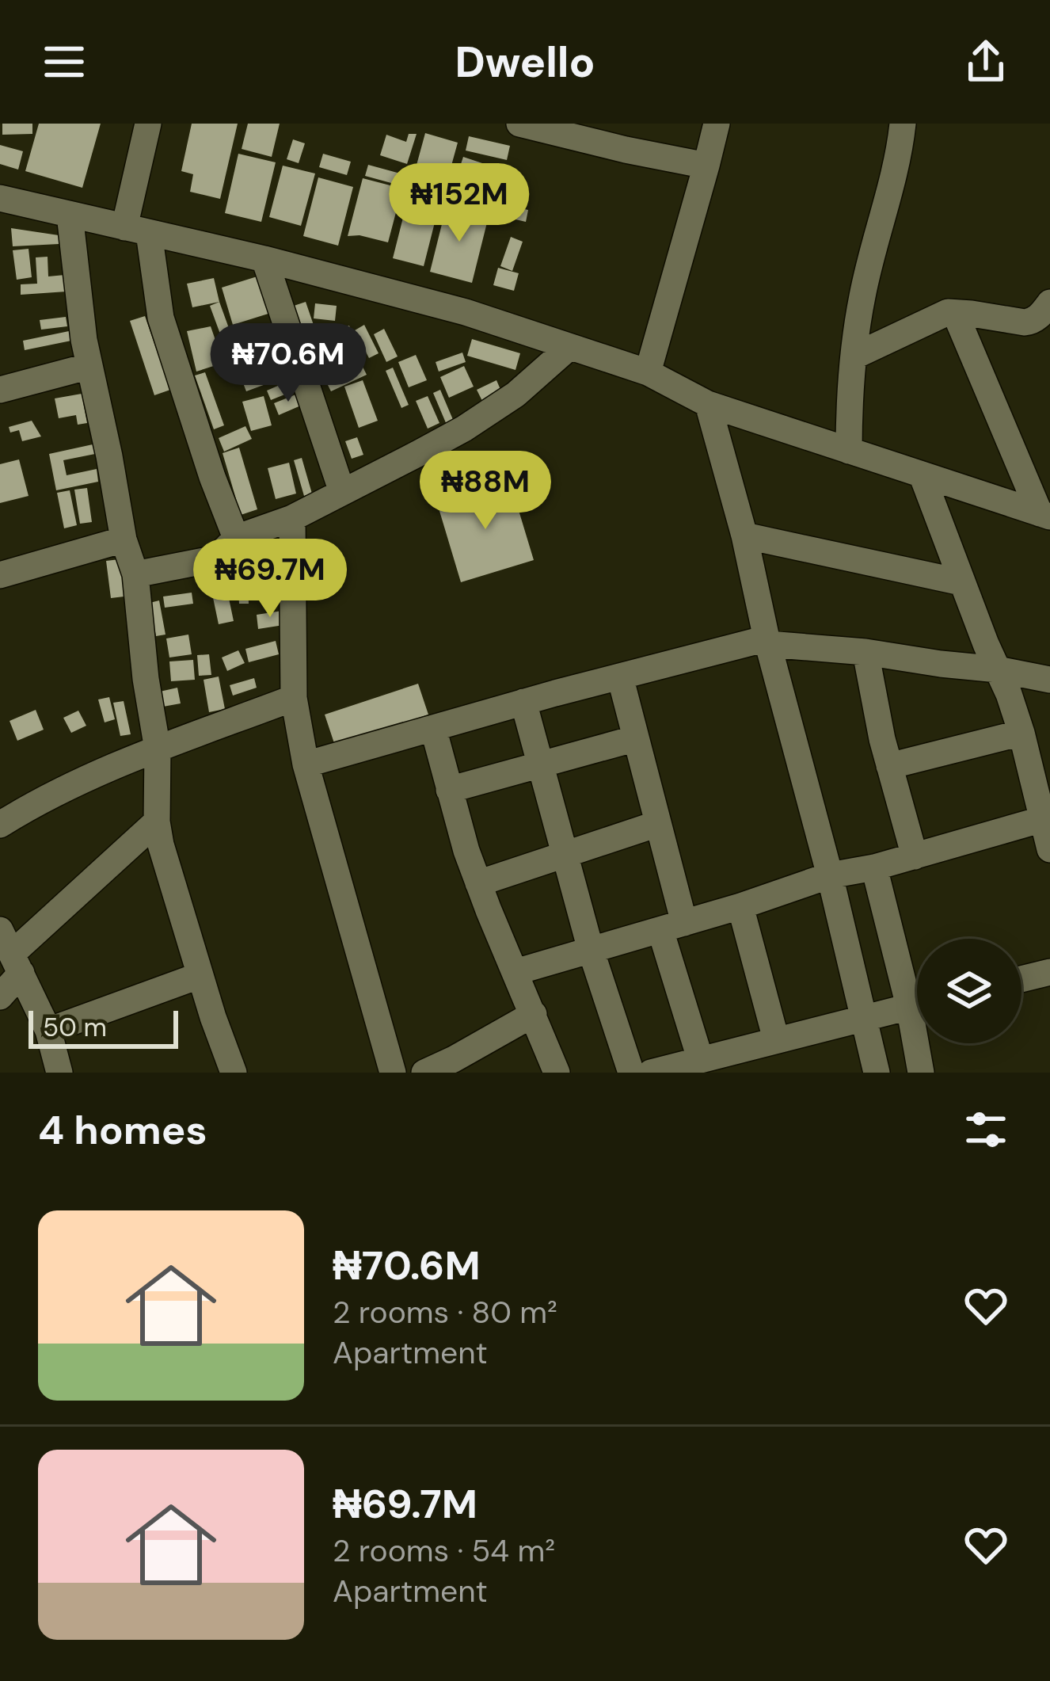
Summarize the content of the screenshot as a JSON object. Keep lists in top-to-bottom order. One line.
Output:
{"scale_bar":"50 m","page":{"header":"Dwello","price":["₦152M","₦70.6M","₦88M","₦69.7M"],"scale":"50 m","heading":"4 homes","list":[{"name":"₦70.6M","note":"2 rooms · 80 m² · Apartment"},{"name":"₦69.7M","note":"2 rooms · 54 m² · Apartment"}]}}
